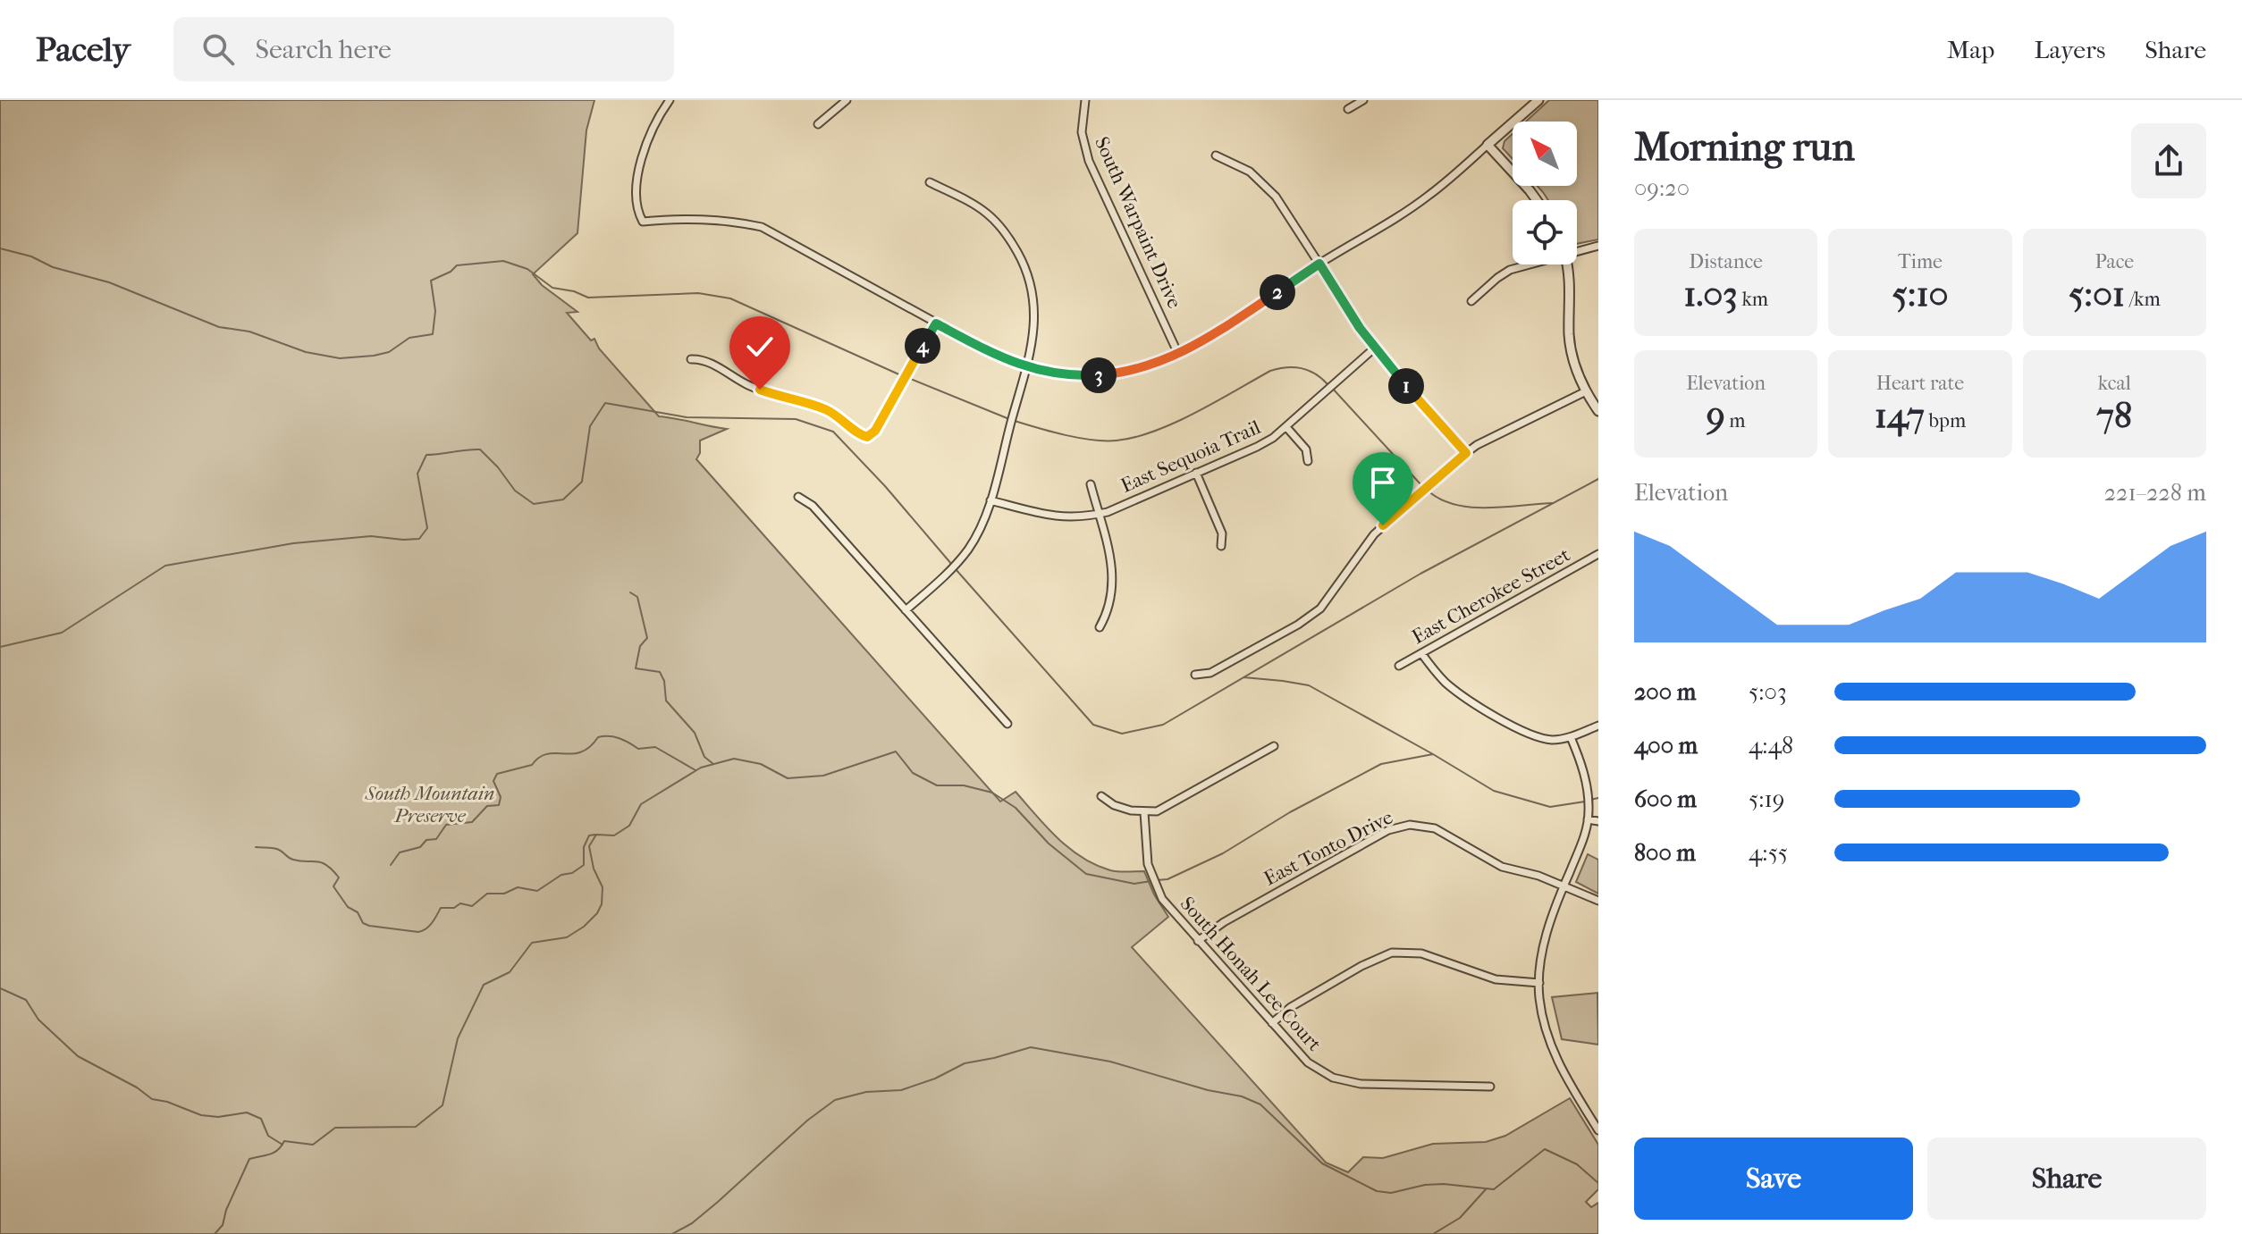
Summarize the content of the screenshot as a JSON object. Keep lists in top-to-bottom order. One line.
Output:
{"streets":{"street":["South Warpaint Drive","East Sequoia Trail","East Cherokee Street","East Tonto Drive","South Honah Lee Court"]},"crossings":[["East Tonto Drive","South Honah Lee Court"]],"parks":["South Mountain Preserve"],"north":"top left","page":{"header":"Pacely","search":"Search here","nav":["Map","Layers","Share"],"heading":["Morning run","09:20"],"stats":[["Distance","1.03 km"],["Time","5:10"],["Pace","5:01 /km"],["Elevation","9 m"],["Heart rate","147 bpm"],["kcal","78"]],"pins":["2","4","3","1"],"chart":["Elevation","221–228 m"],"list":[{"name":"200 m","note":"5:03"},{"name":"400 m","note":"4:48"},{"name":"600 m","note":"5:19"},{"name":"800 m","note":"4:55"}],"buttons":["Save","Share"]}}
